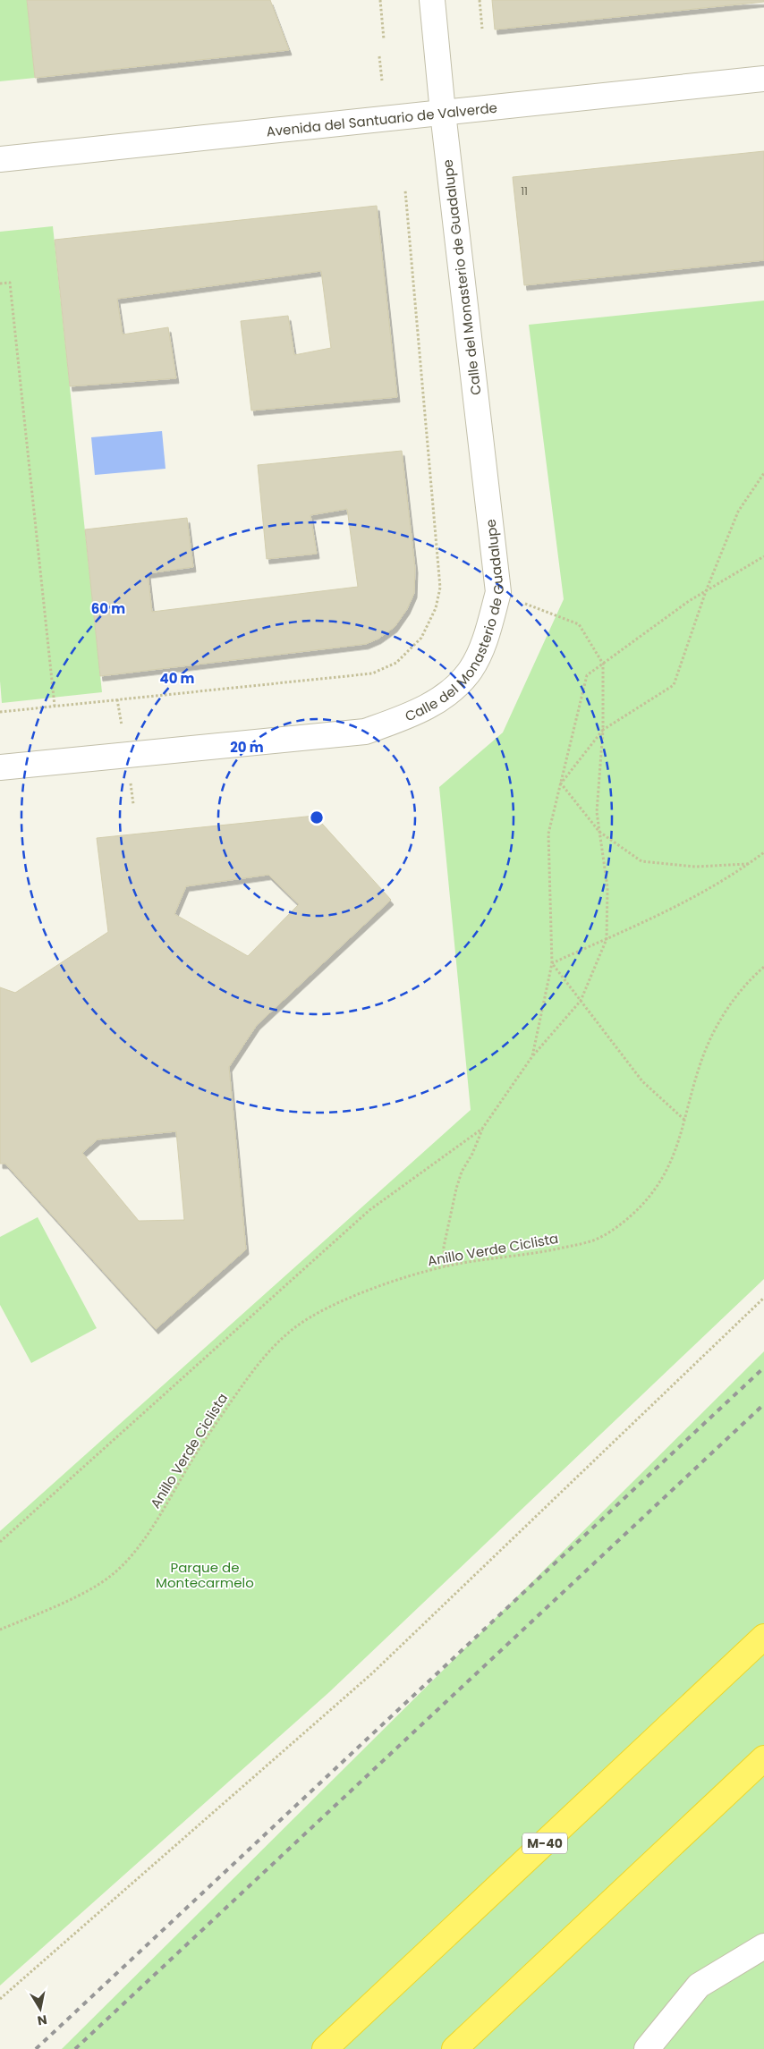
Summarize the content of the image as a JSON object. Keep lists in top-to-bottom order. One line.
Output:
{"streets":{"highway":["M-40"],"street":["Avenida del Santuario de Valverde","Calle del Monasterio de Guadalupe"],"path":["Anillo Verde Ciclista"]},"crossings":[["Avenida del Santuario de Valverde","Calle del Monasterio de Guadalupe"]],"parks":["Parque de Montecarmelo"],"house_numbers":["11"],"north":"bottom","rings":["60 m","40 m","20 m"]}
